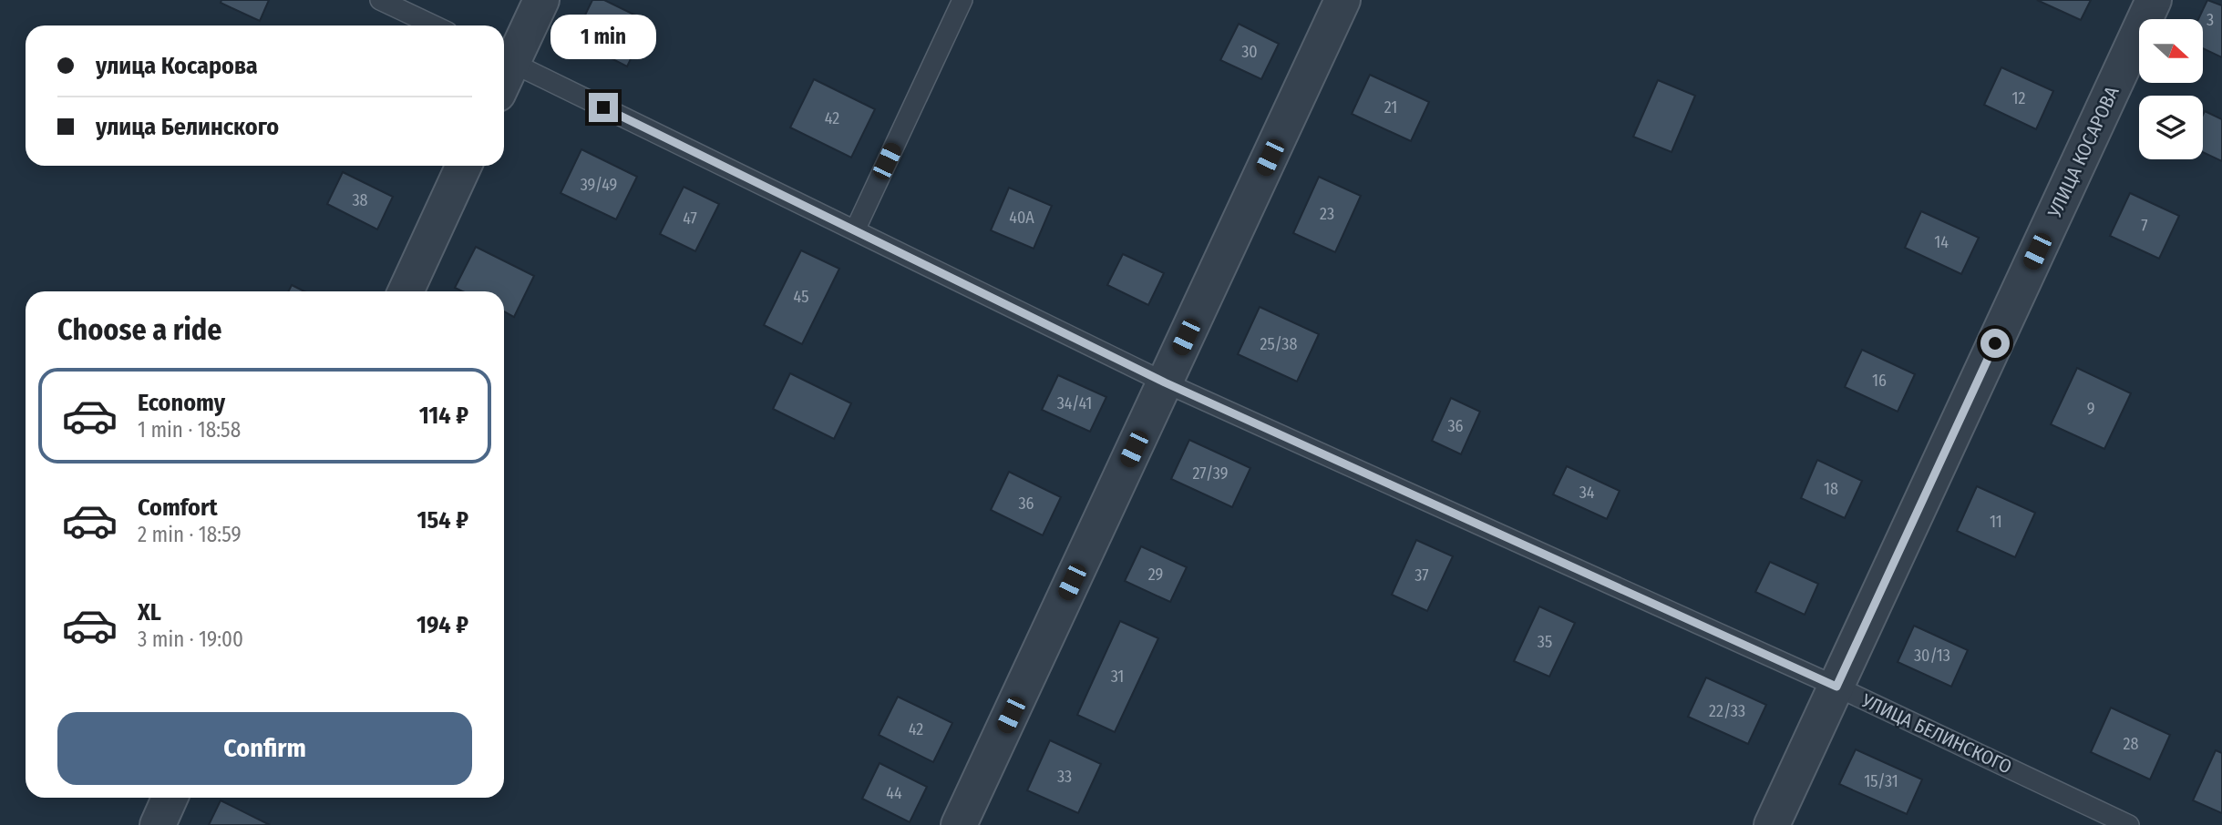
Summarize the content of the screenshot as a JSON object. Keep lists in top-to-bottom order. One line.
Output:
{"streets":{"street":["УЛИЦА КОСАРОВА"],"lane":["УЛИЦА БЕЛИНСКОГО"]},"crossings":[["УЛИЦА КОСАРОВА","УЛИЦА БЕЛИНСКОГО"]],"house_numbers":["3","30","12","21","42","39/49","38","23","40А","47","7","14","45","25/38","16","34/41","9","36","27/39","18","34","36","11","29","37","35","30/13","31","22/33","42","28","33","15/31","44"],"north":"right","page":{"bubble":"1 min","banner":["улица Косарова","улица Белинского"],"heading":"Choose a ride","list":[{"name":"Economy","note":"1 min · 18:58","value":"114 ₽"},{"name":"Comfort","note":"2 min · 18:59","value":"154 ₽"},{"name":"XL","note":"3 min · 19:00","value":"194 ₽"}],"buttons":"Confirm"}}
